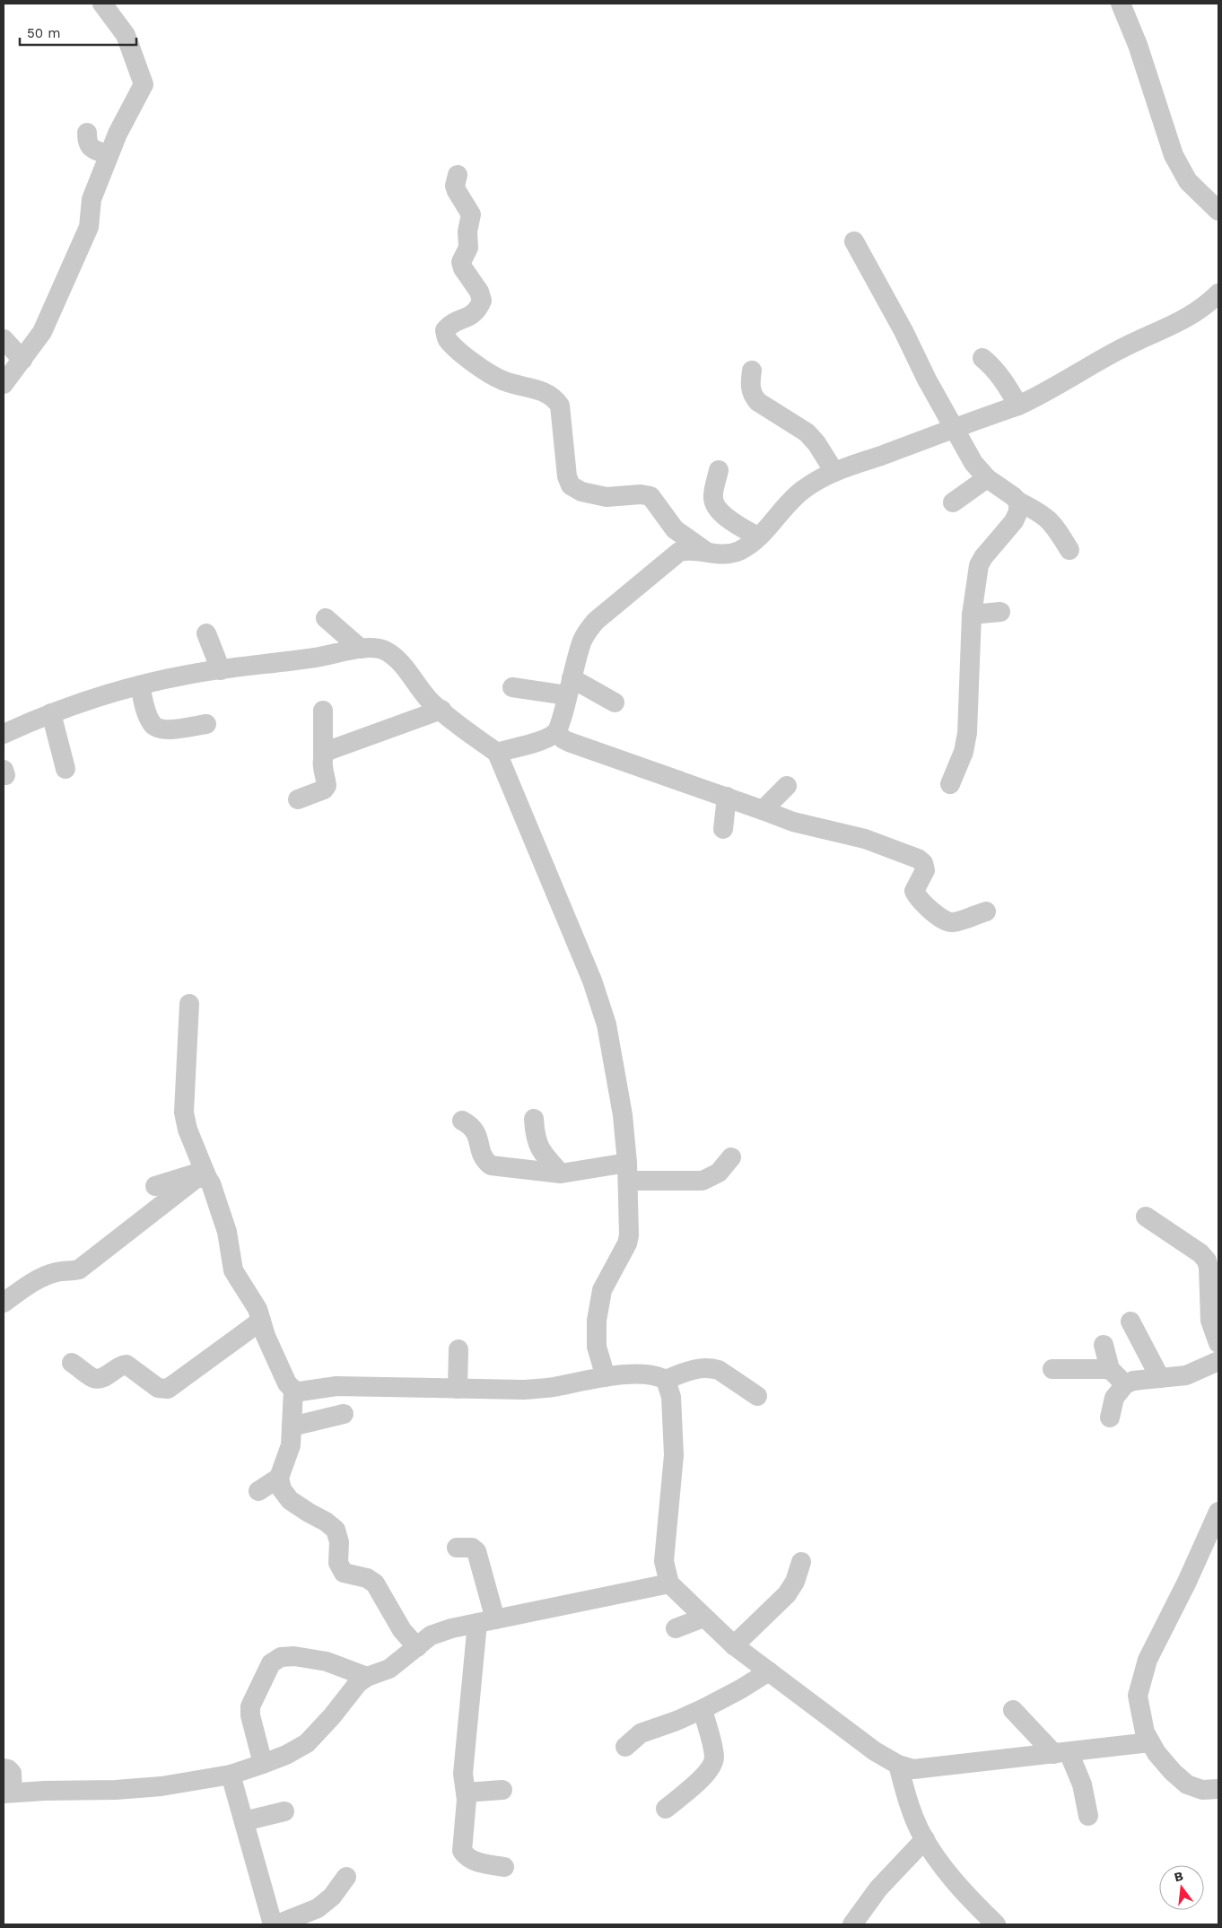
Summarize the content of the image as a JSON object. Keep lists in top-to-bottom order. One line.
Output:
{"scale_bar":"50 m","north":"top"}
